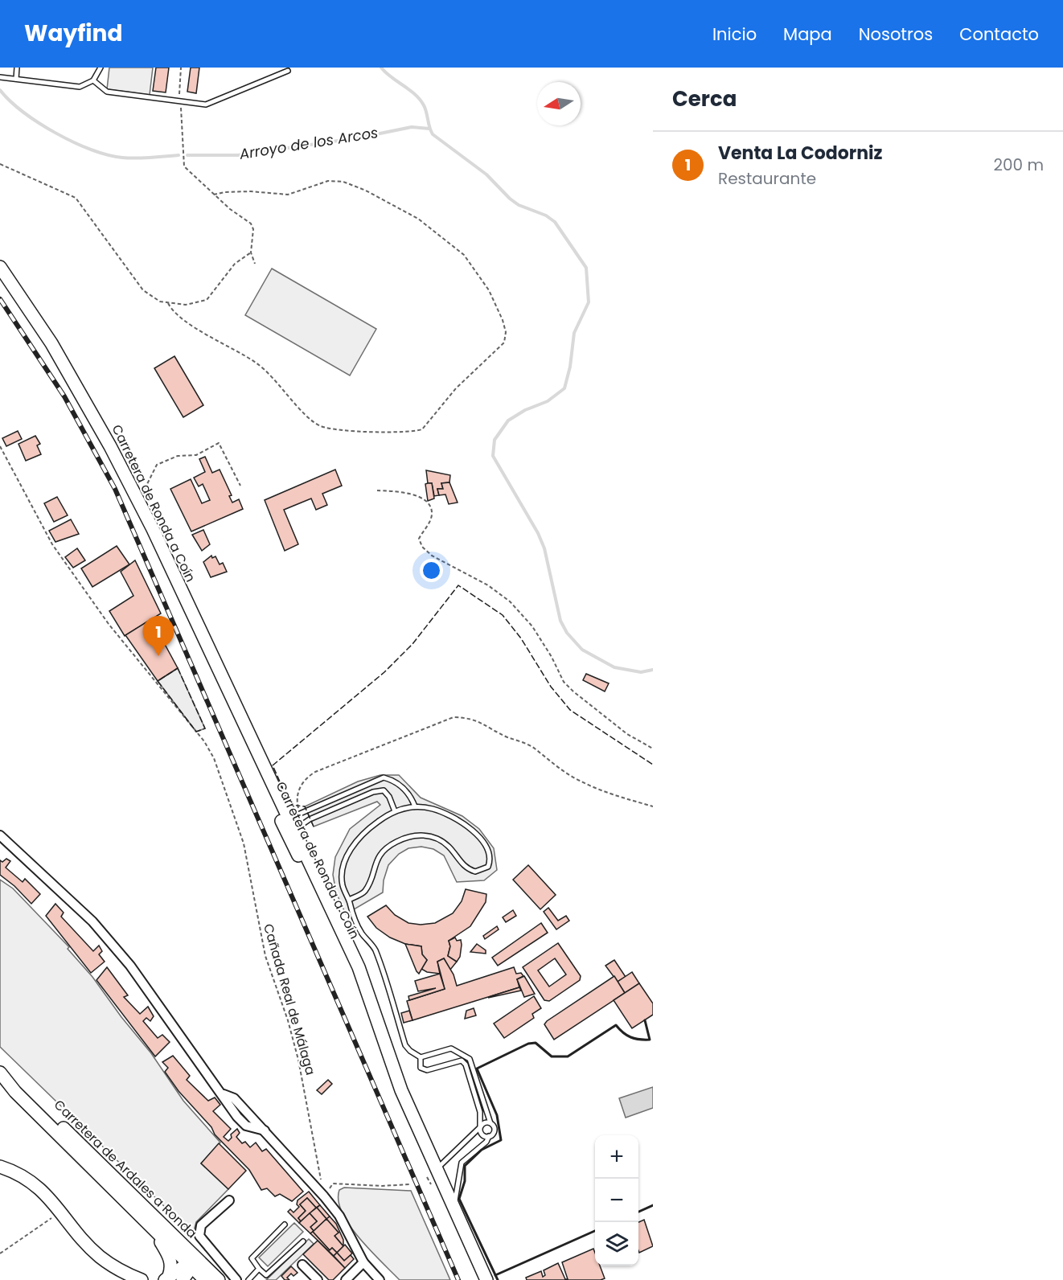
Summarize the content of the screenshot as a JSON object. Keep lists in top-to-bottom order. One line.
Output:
{"streets":{"main road":["Carretera de Ronda a Coín","Carretera de Ardales a Ronda"],"path":["Cañada Real de Málaga"]},"water":["Arroyo de los Arcos"],"north":"left","page":{"header":"Wayfind","nav":["Inicio","Mapa","Nosotros","Contacto"],"heading":"Cerca","list":[{"mark":"1","name":"Venta La Codorniz","note":"Restaurante","value":"200 m"}],"pins":"1","map_buttons":["+","−"]}}
